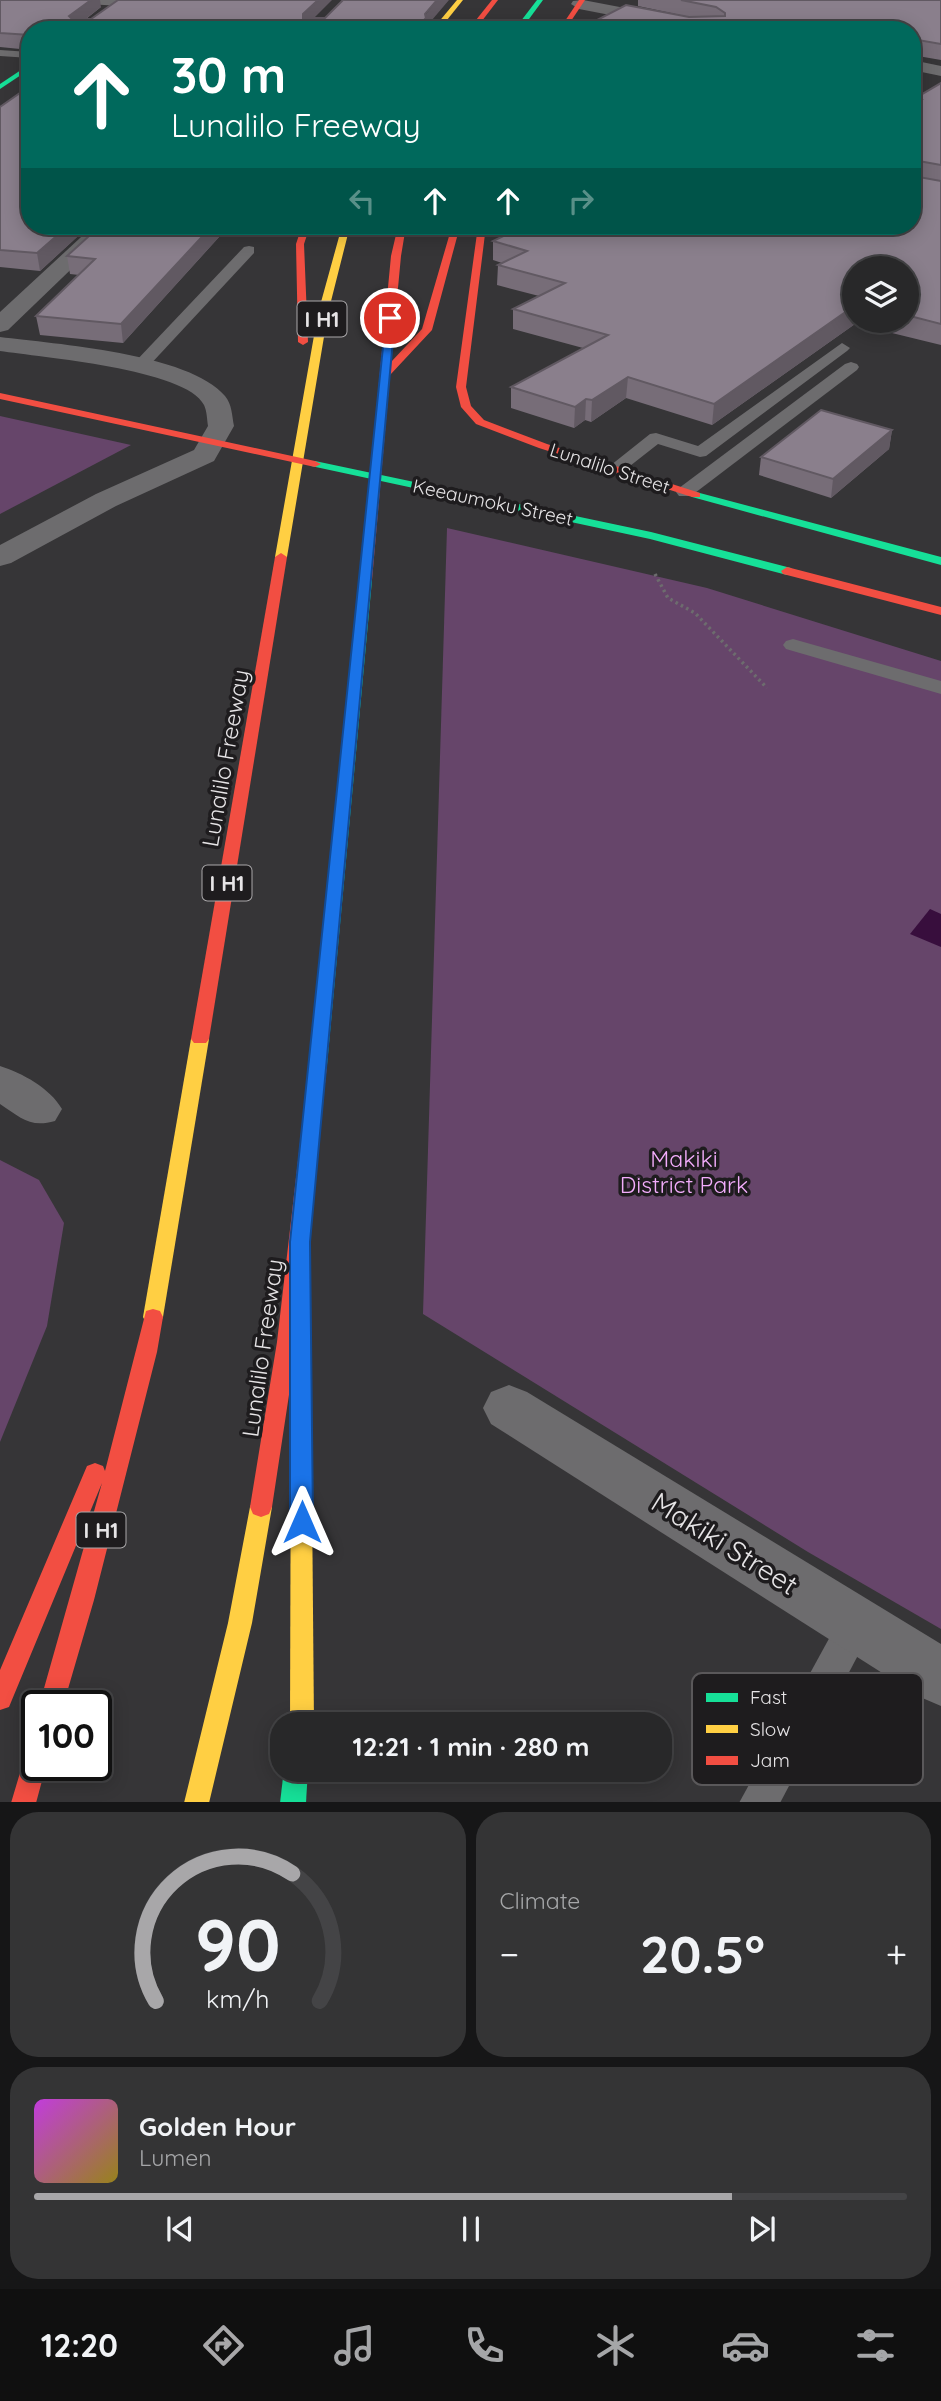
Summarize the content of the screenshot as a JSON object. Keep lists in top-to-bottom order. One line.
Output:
{"streets":{"main road":["I H1","Lunalilo Street","Keeaumoku Street","Lunalilo Freeway"],"street":["Makiki Street"]},"parks":["Makiki District Park"],"legend":["Fast","Slow","Jam"],"page":{"turn":["30 m","Lunalilo Freeway"],"limit":"100","trip":"12:21 · 1 min · 280 m","tile":"Climate","heat":["−","20.5°","+"],"song":["Golden Hour","Lumen"],"tabs":"12:20","gauge":["90","km/h"]}}
